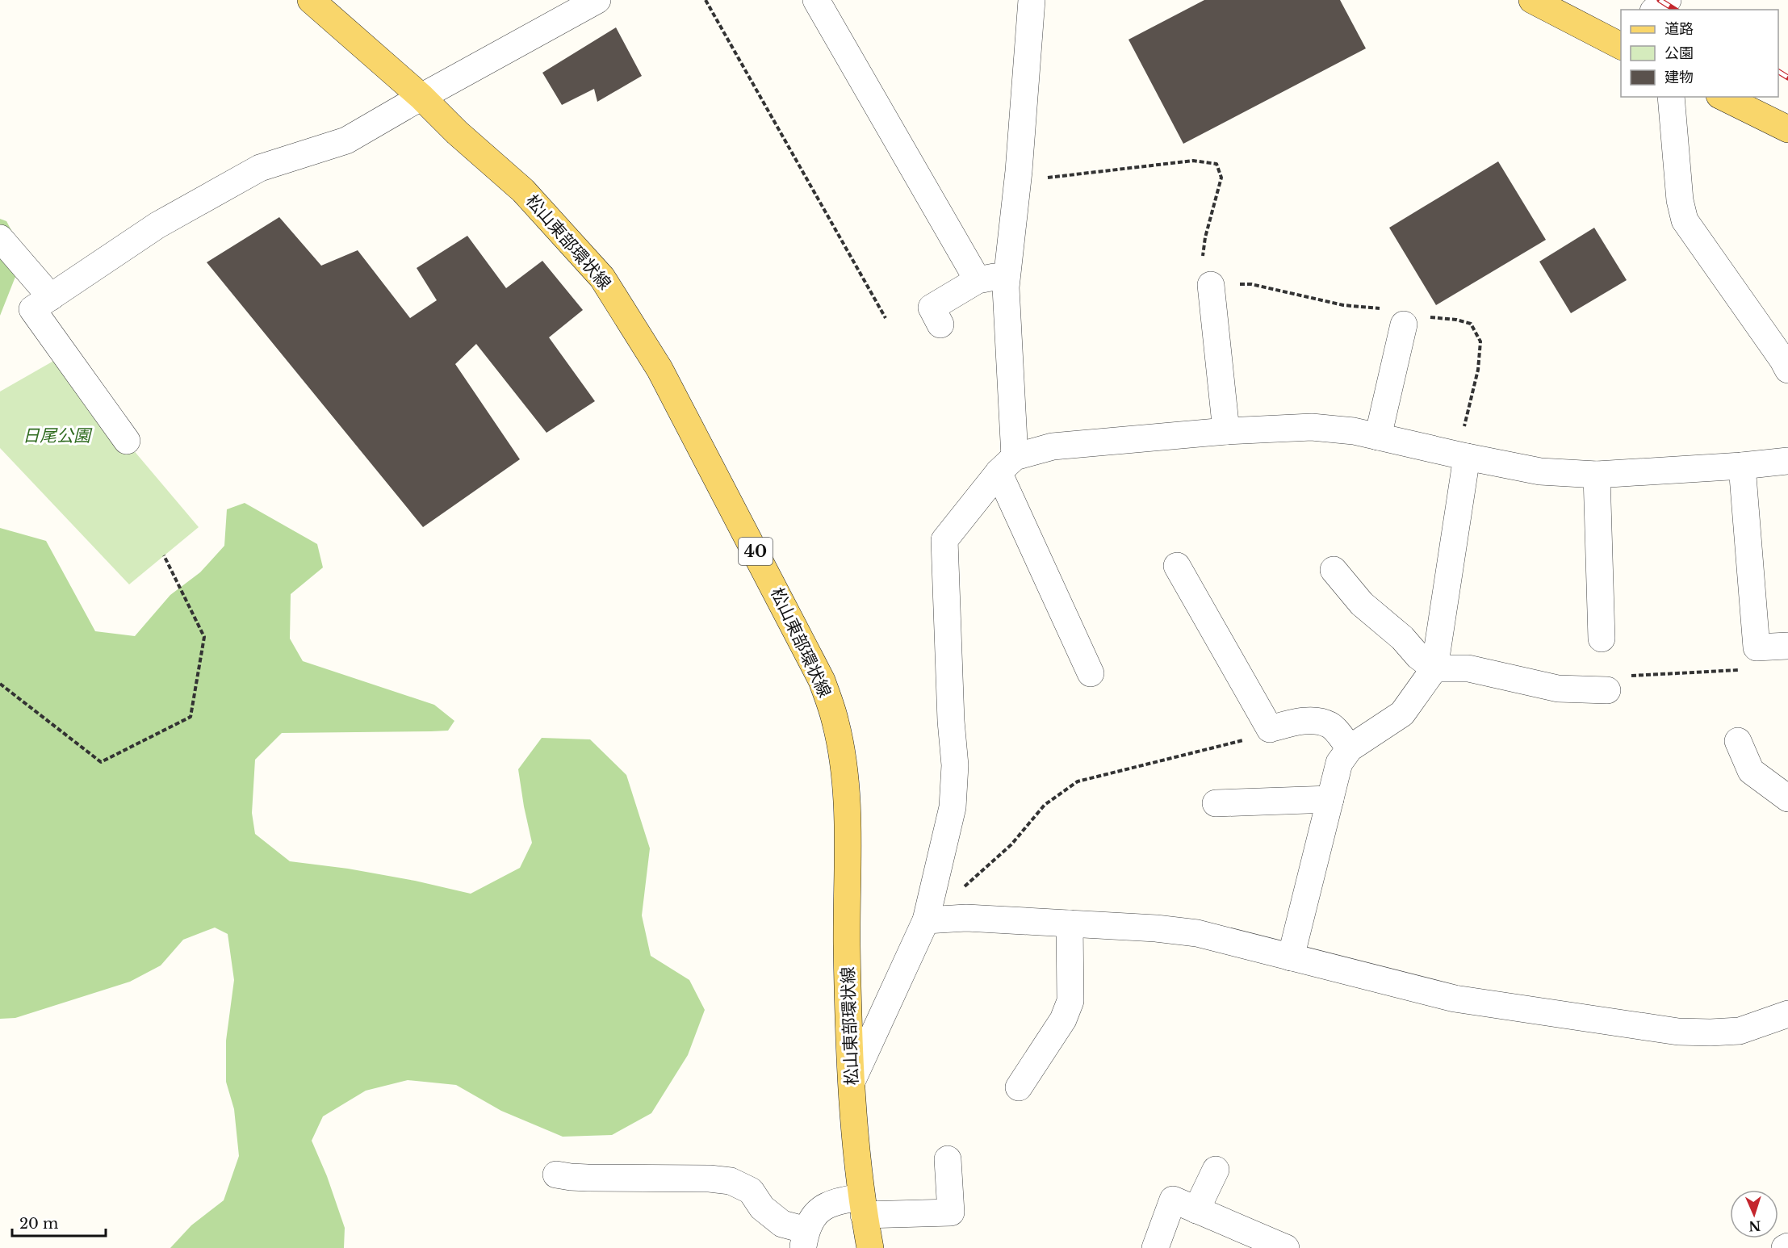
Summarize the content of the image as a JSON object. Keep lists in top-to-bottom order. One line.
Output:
{"streets":{"main road":["松山東部環状線","40"]},"parks":["日尾公園"],"legend":["道路","公園","建物"],"scale_bar":"20 m","north":"bottom"}
